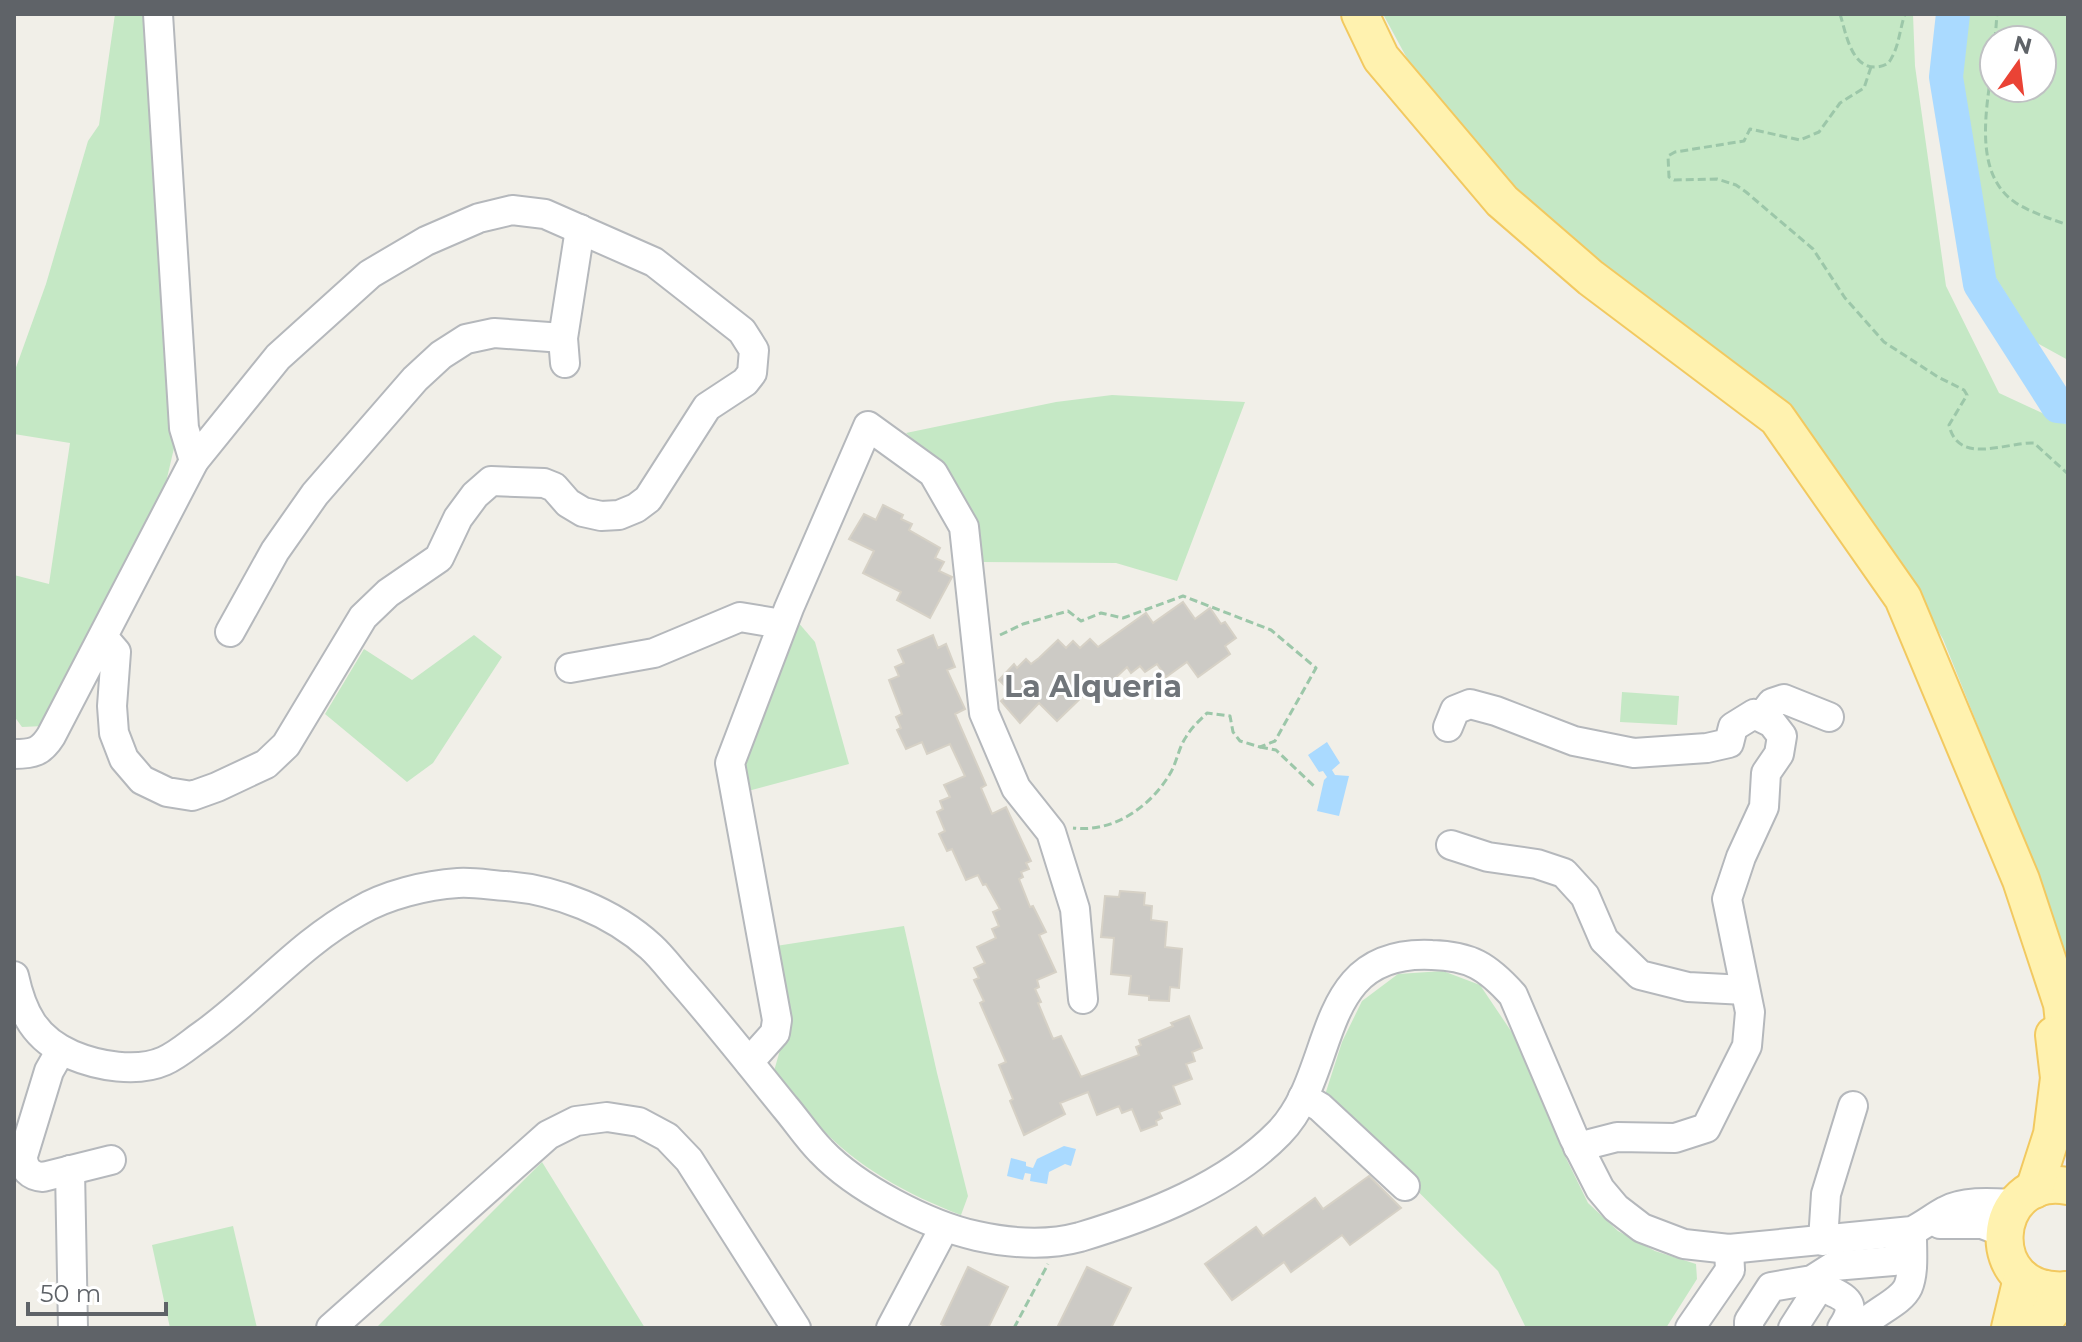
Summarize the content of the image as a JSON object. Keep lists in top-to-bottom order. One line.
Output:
{"districts":["La Alqueria"],"scale_bar":"50 m","north":"top"}
